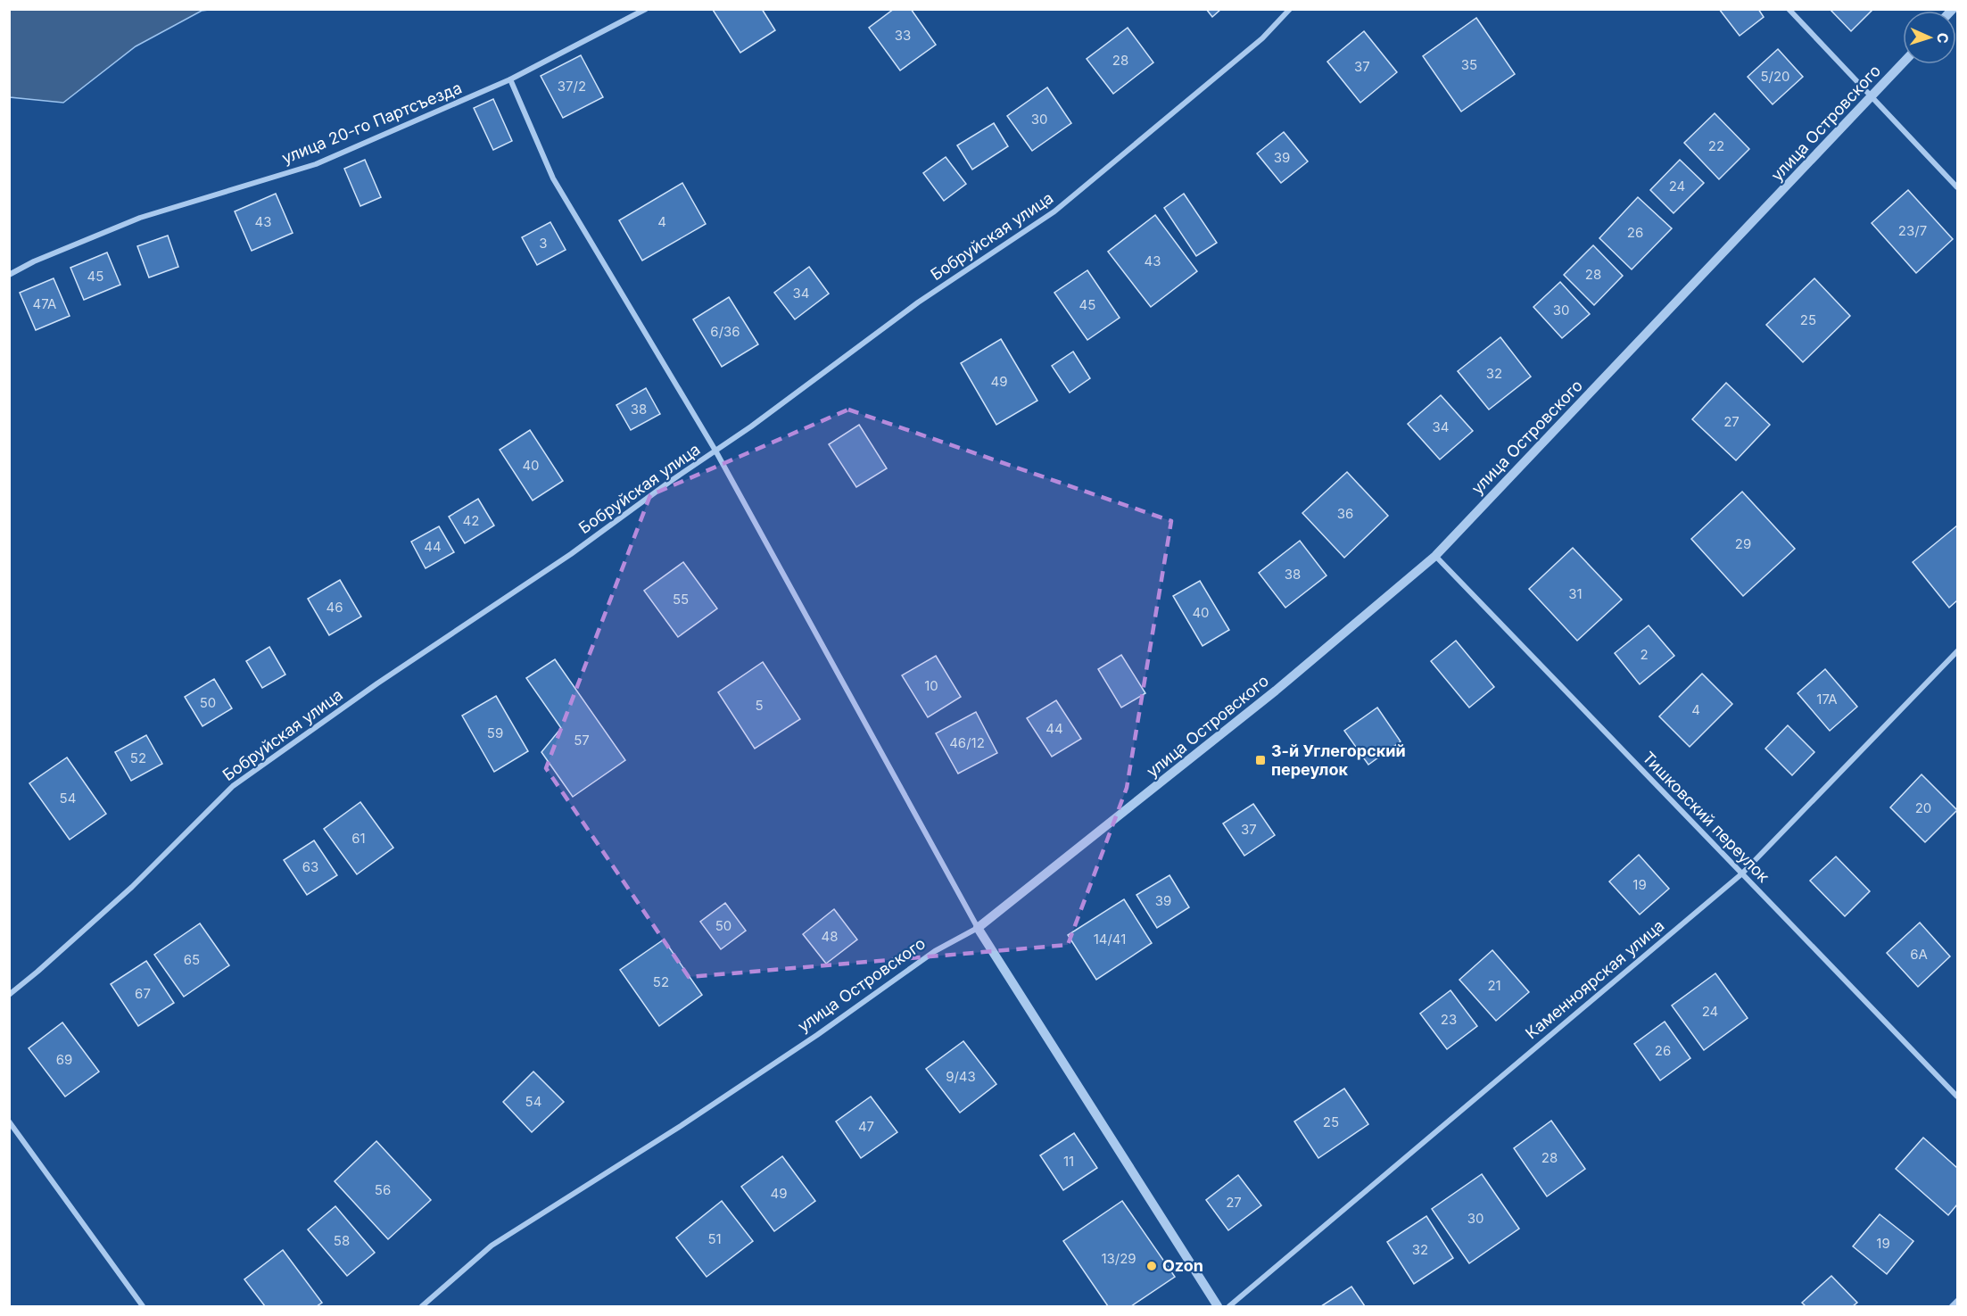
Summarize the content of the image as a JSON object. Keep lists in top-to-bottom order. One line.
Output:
{"streets":{"street":["улица 20-го Партсъезда","улица Островского","Бобруйская улица","Тишковский переулок","Каменноярская улица"]},"crossings":[["улица Островского","Тишковский переулок"],["Тишковский переулок","Каменноярская улица"]],"places":{"transit":["3-й Углегорский переулок"],"other":["Ozon"]},"house_numbers":["33","28","35","37","5/20","37/2","30","22","39","24","43","4","23/7","26","3","43","28","45","34","47А","45","30","25","6/36","32","49","38","27","34","40","36","42","29","44","38","31","55","46","40","2","10","17А","50","5","4","44","59","57","46/12","52","54","20","37","61","63","19","39","50","48","14/41","6А","65","52","21","67","24","23","26","69","9/43","54","25","47","28","11","56","49","27","30","51","58","19","32","13/29"],"north":"right"}
